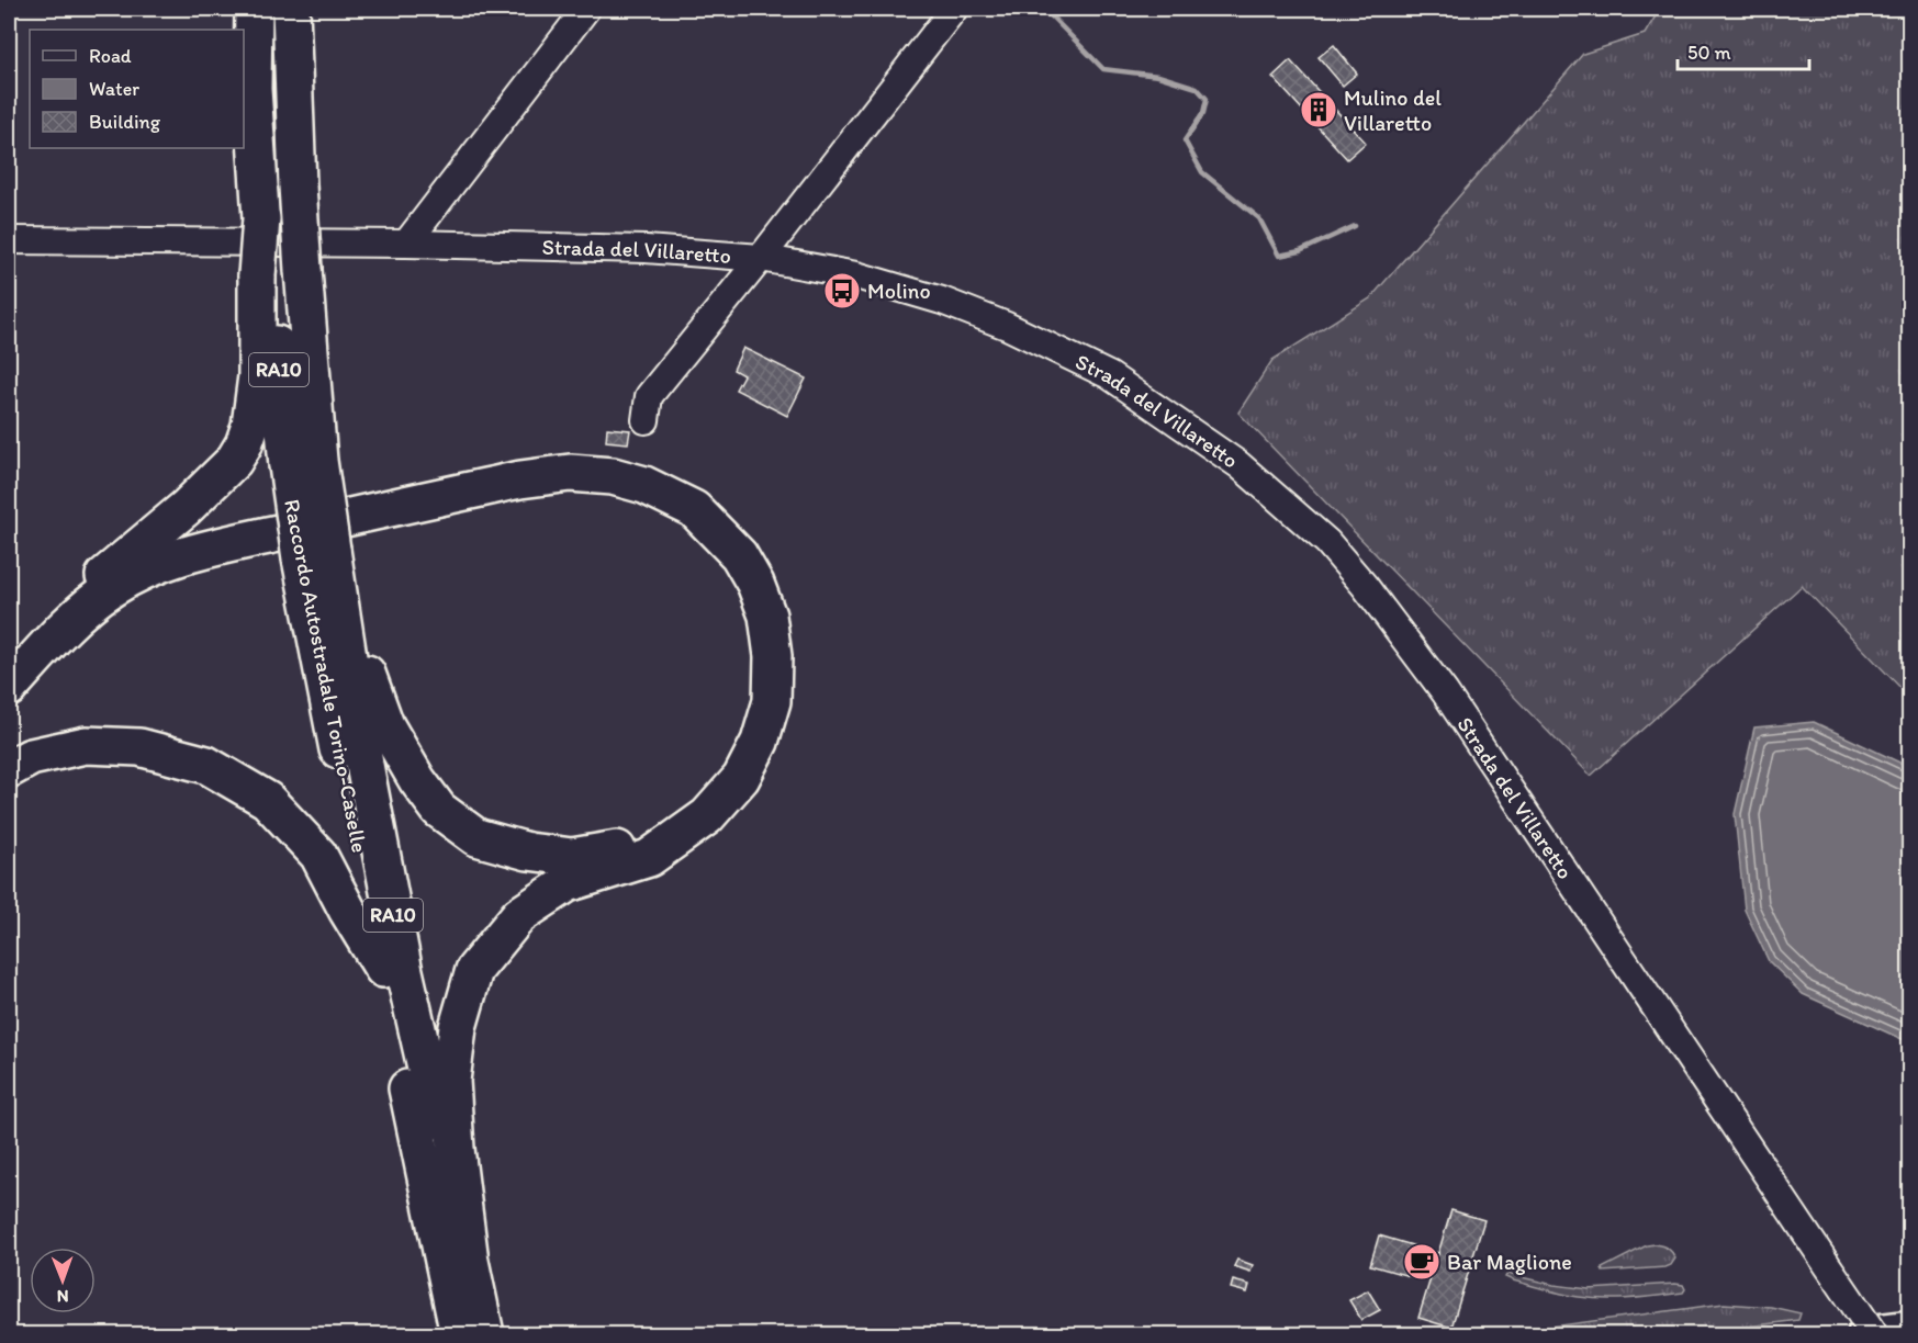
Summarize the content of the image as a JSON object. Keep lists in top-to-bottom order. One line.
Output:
{"streets":{"highway":["RA10","Raccordo Autostradale Torino-Caselle"],"street":["Strada del Villaretto"]},"places":{"building":["Mulino del Villaretto"],"bus stop":["Molino"],"cafe":["Bar Maglione"]},"legend":["Road","Water","Building"],"scale_bar":"50 m","north":"bottom"}
